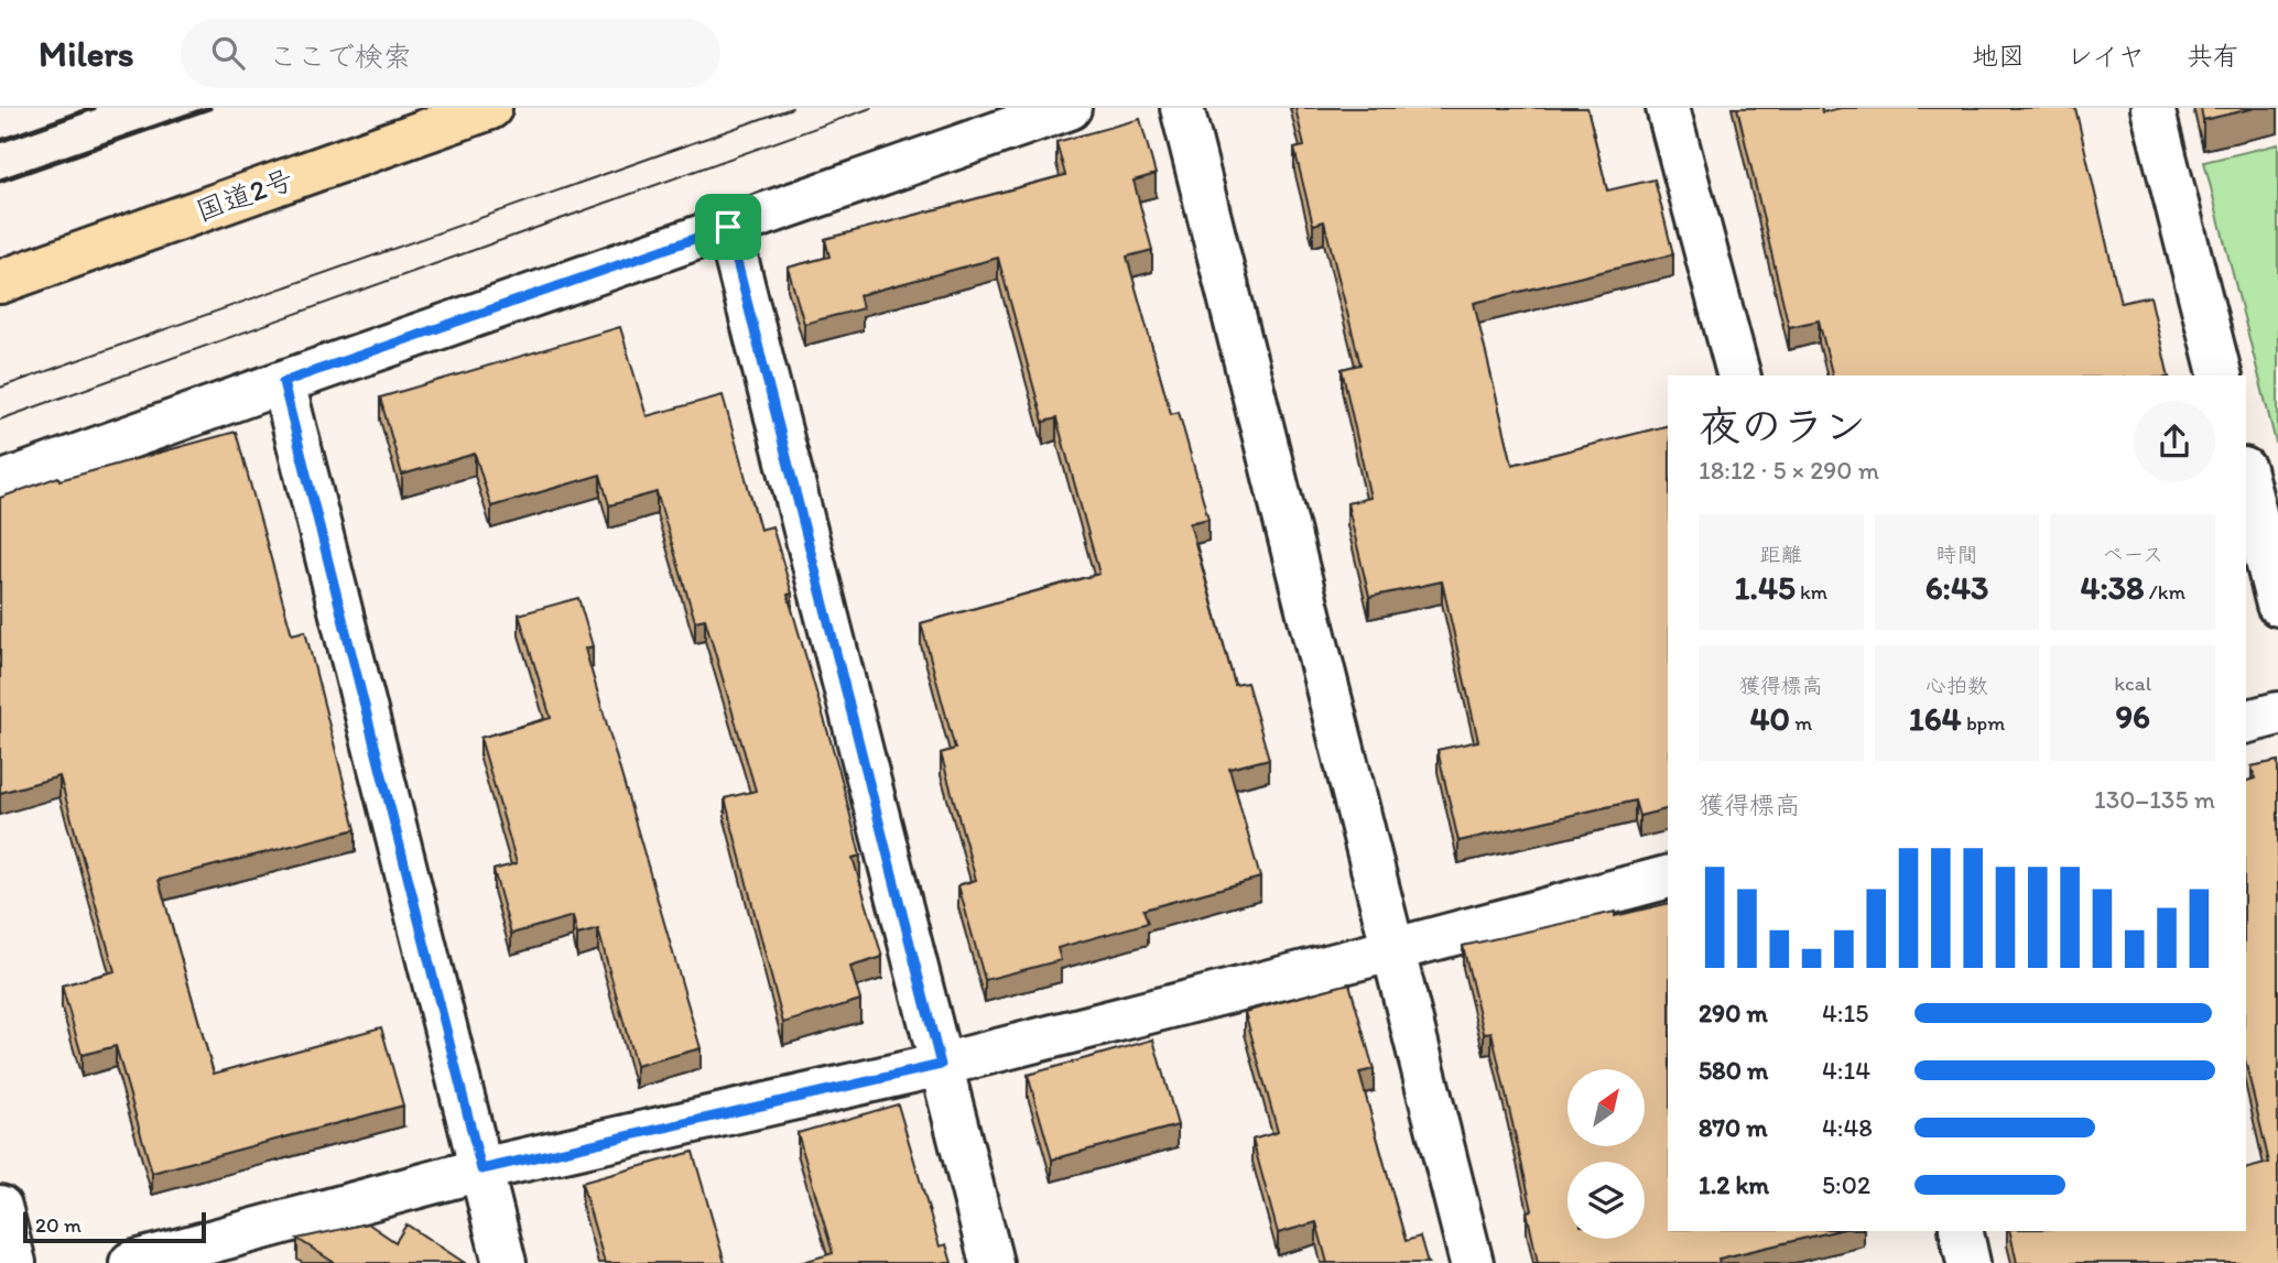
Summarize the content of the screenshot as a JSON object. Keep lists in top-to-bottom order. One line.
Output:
{"streets":{"highway":["国道2号"]},"scale_bar":"20 m","north":"top right","page":{"header":"Milers","search":"ここで検索","nav":["地図","レイヤ","共有"],"heading":["夜のラン","18:12 · 5 × 290 m"],"stats":[["距離","1.45 km"],["時間","6:43"],["ペース","4:38 /km"],["獲得標高","40 m"],["心拍数","164 bpm"],["kcal","96"]],"chart":["獲得標高","130–135 m"],"list":[{"name":"290 m","note":"4:15"},{"name":"580 m","note":"4:14"},{"name":"870 m","note":"4:48"},{"name":"1.2 km","note":"5:02"}],"scale":"20 m"}}
